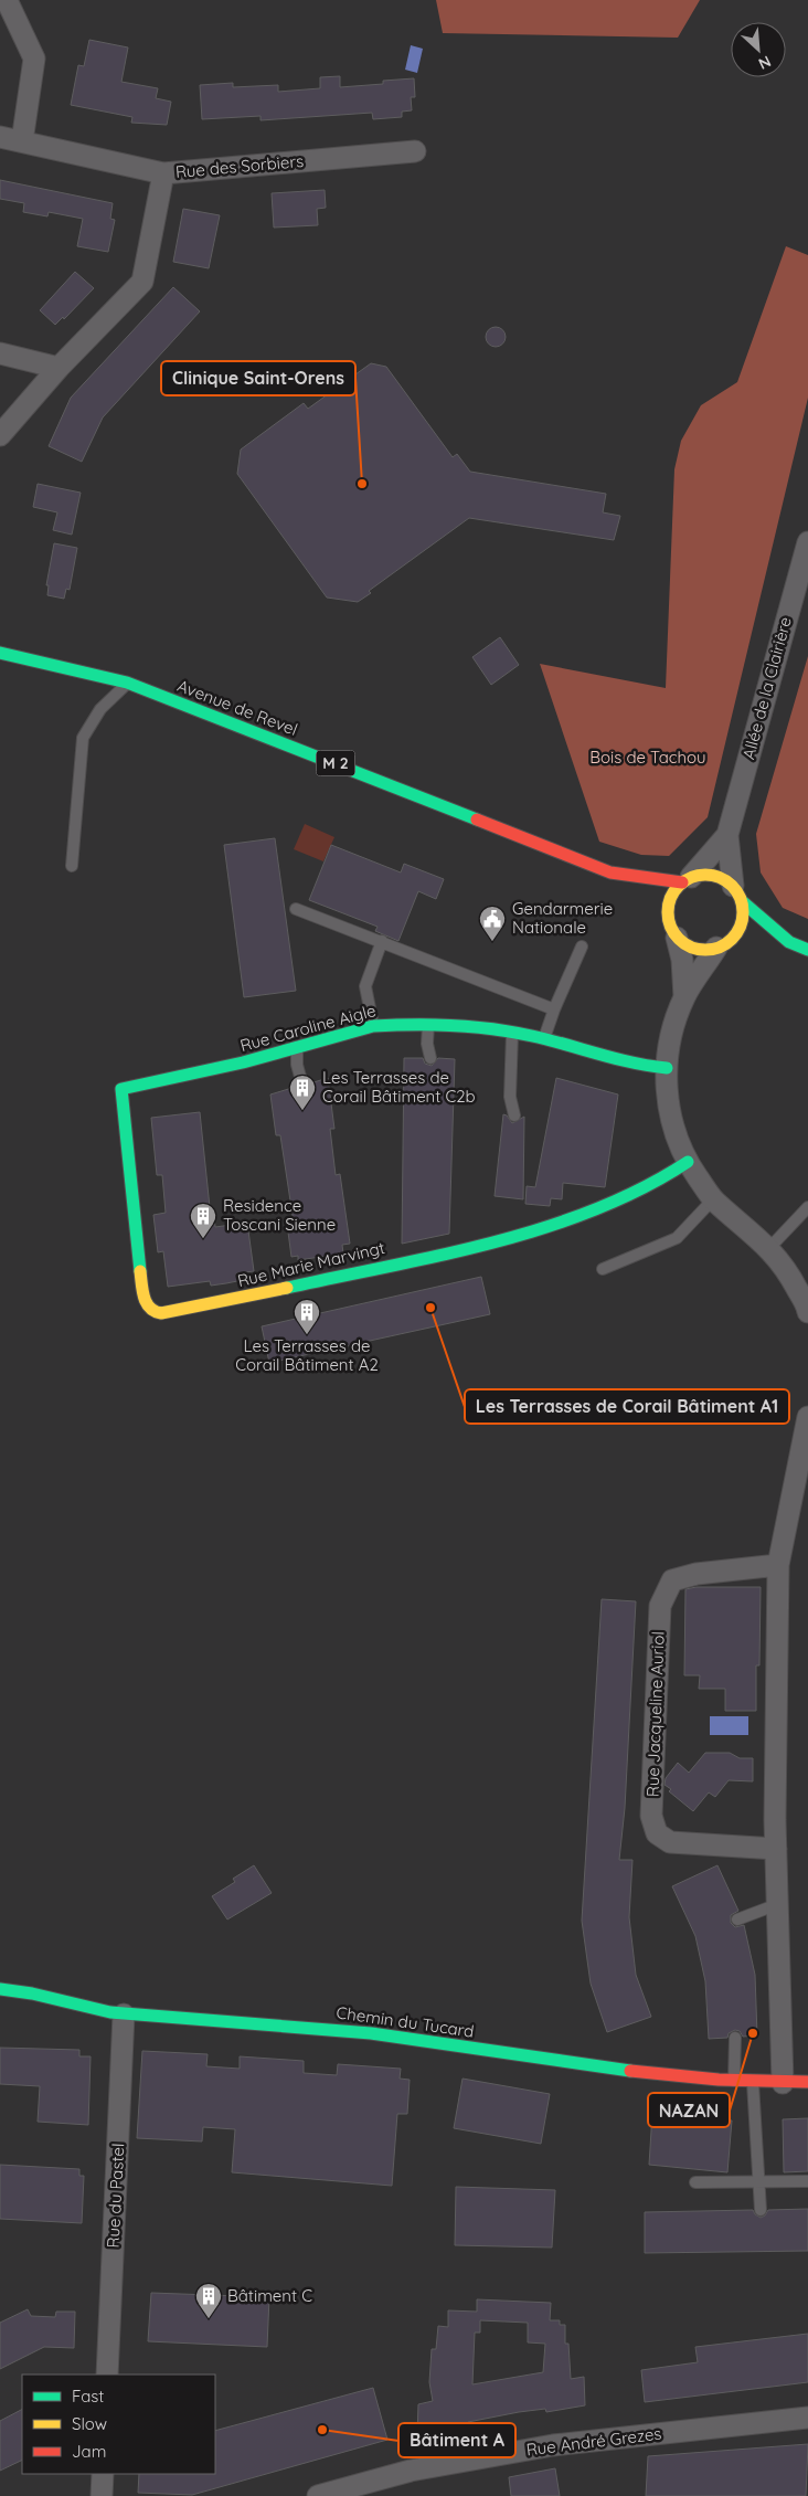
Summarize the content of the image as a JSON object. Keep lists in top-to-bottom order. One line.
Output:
{"streets":{"street":["Rue des Sorbiers","Allée de la Clairière","Avenue de Revel","M 2","Rue Caroline Aigle","Rue Marie Marvingt","Rue Jacqueline Auriol","Chemin du Tucard","Rue du Pastel","Rue André Grezes"]},"crossings":[["Allée de la Clairière","Avenue de Revel"],["Rue Caroline Aigle","Rue Marie Marvingt"],["Chemin du Tucard","Rue du Pastel"]],"parks":["Bois de Tachou"],"places":{"other":["Clinique Saint-Orens","Les Terrasses de Corail Bâtiment A1","NAZAN","Bâtiment A"],"public building":["Gendarmerie Nationale"],"building":["Les Terrasses de Corail Bâtiment C2b","Residence Toscani Sienne","Les Terrasses de Corail Bâtiment A2","Bâtiment C"]},"legend":["Fast","Slow","Jam"],"north":"bottom right"}
